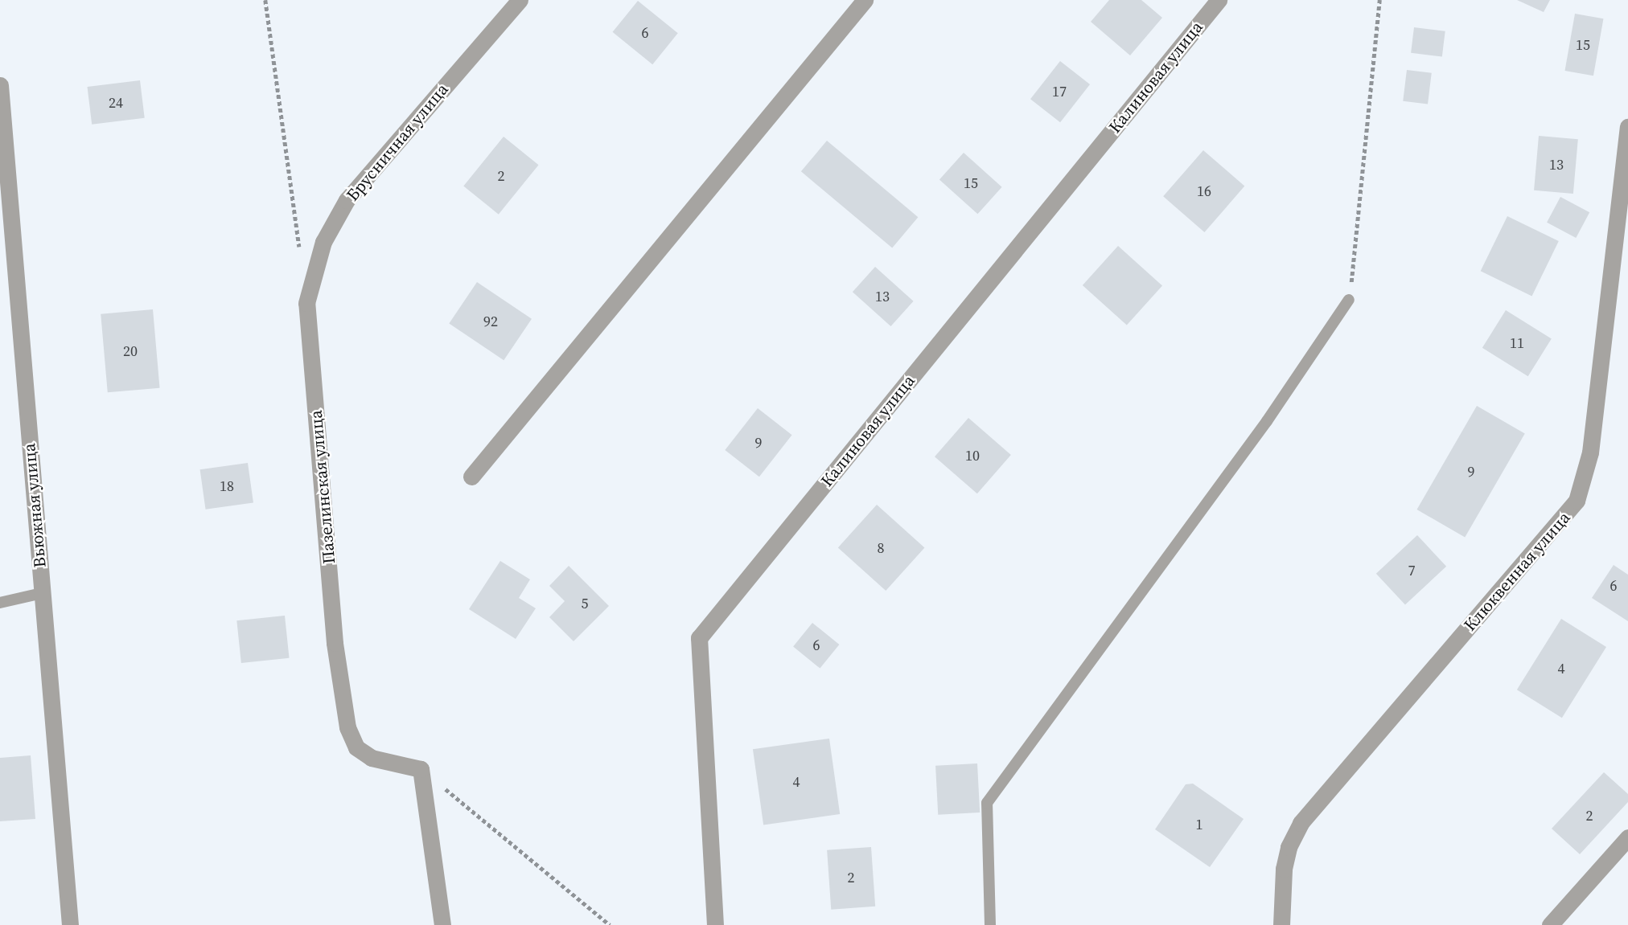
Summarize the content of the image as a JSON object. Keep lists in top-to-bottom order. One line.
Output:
{"streets":{"street":["Калиновая улица","Брусничная улица","Пазелинская улица","Вьюжная улица","Клюквенная улица"]},"crossings":[["Брусничная улица","Пазелинская улица"]],"house_numbers":["6","15","17","24","13","2","15","16","13","92","11","20","9","10","9","18","8","7","6","5","6","4","4","2","1","2"]}
